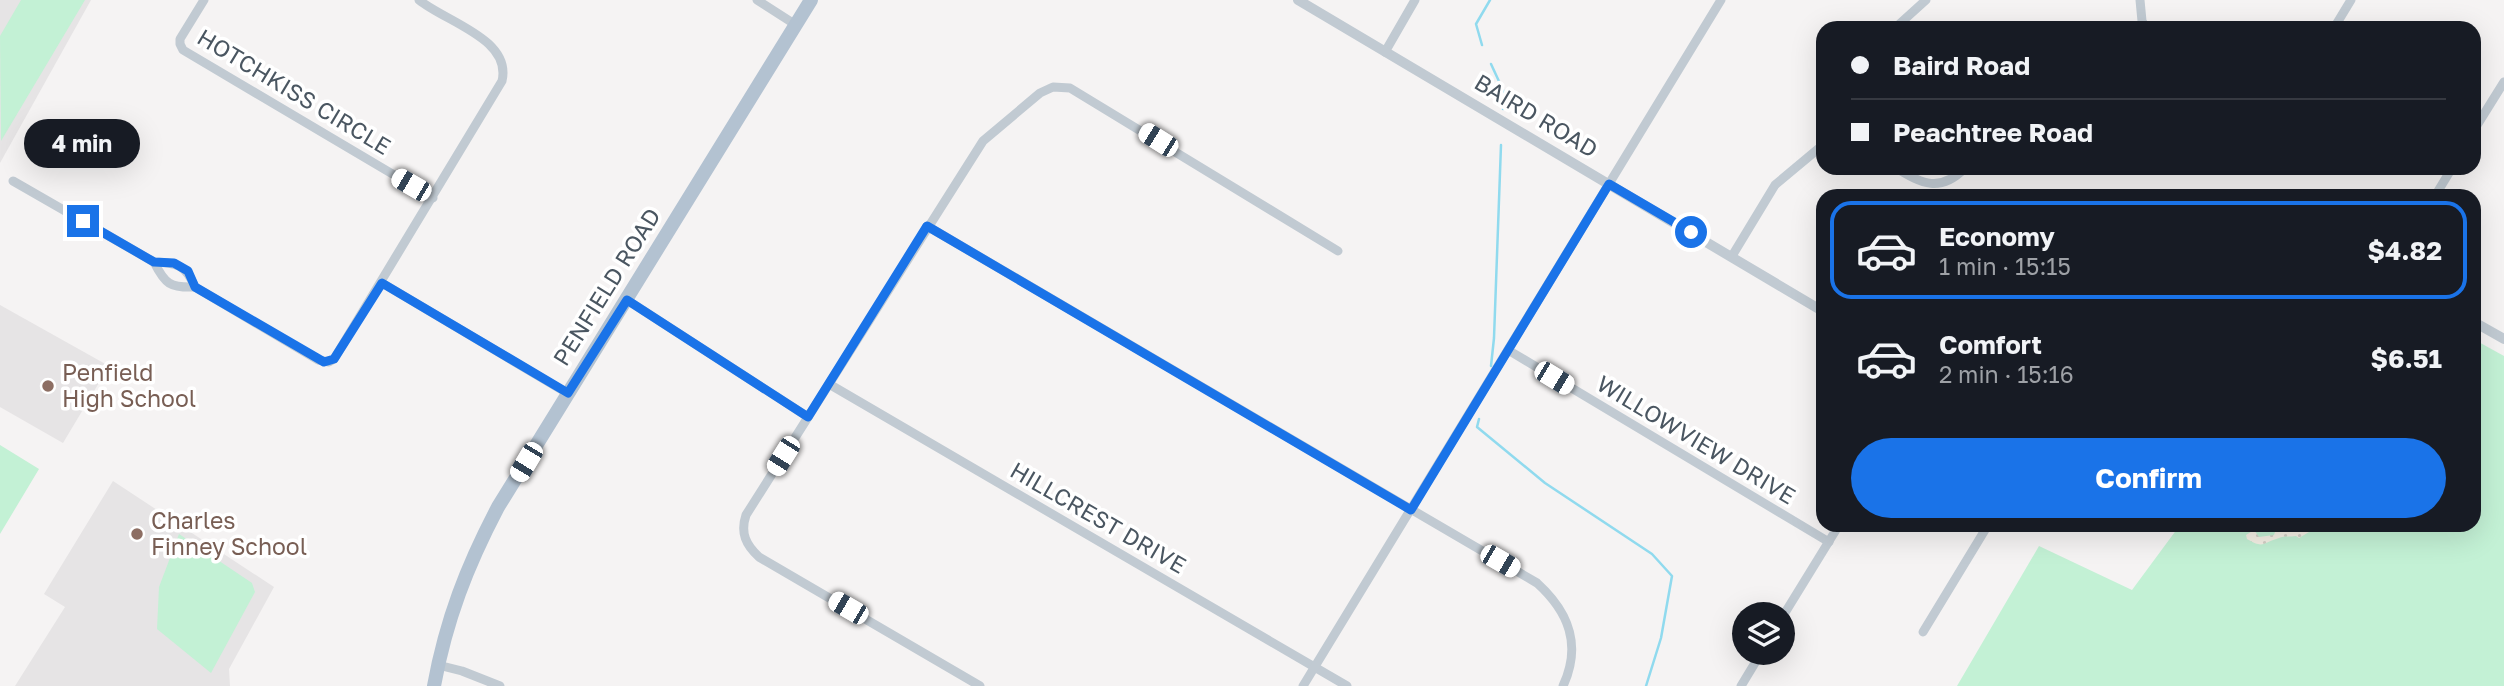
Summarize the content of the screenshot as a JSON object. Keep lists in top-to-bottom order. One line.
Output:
{"streets":{"main road":["PENFIELD ROAD"],"street":["HOTCHKISS CIRCLE","BAIRD ROAD","WILLOWVIEW DRIVE","HILLCREST DRIVE"]},"places":["Penfield High School","Charles Finney School"],"page":{"banner":["Baird Road","Peachtree Road"],"bubble":"4 min","list":[{"name":"Economy","note":"1 min · 15:15","value":"$4.82"},{"name":"Comfort","note":"2 min · 15:16","value":"$6.51"}],"buttons":"Confirm"}}
